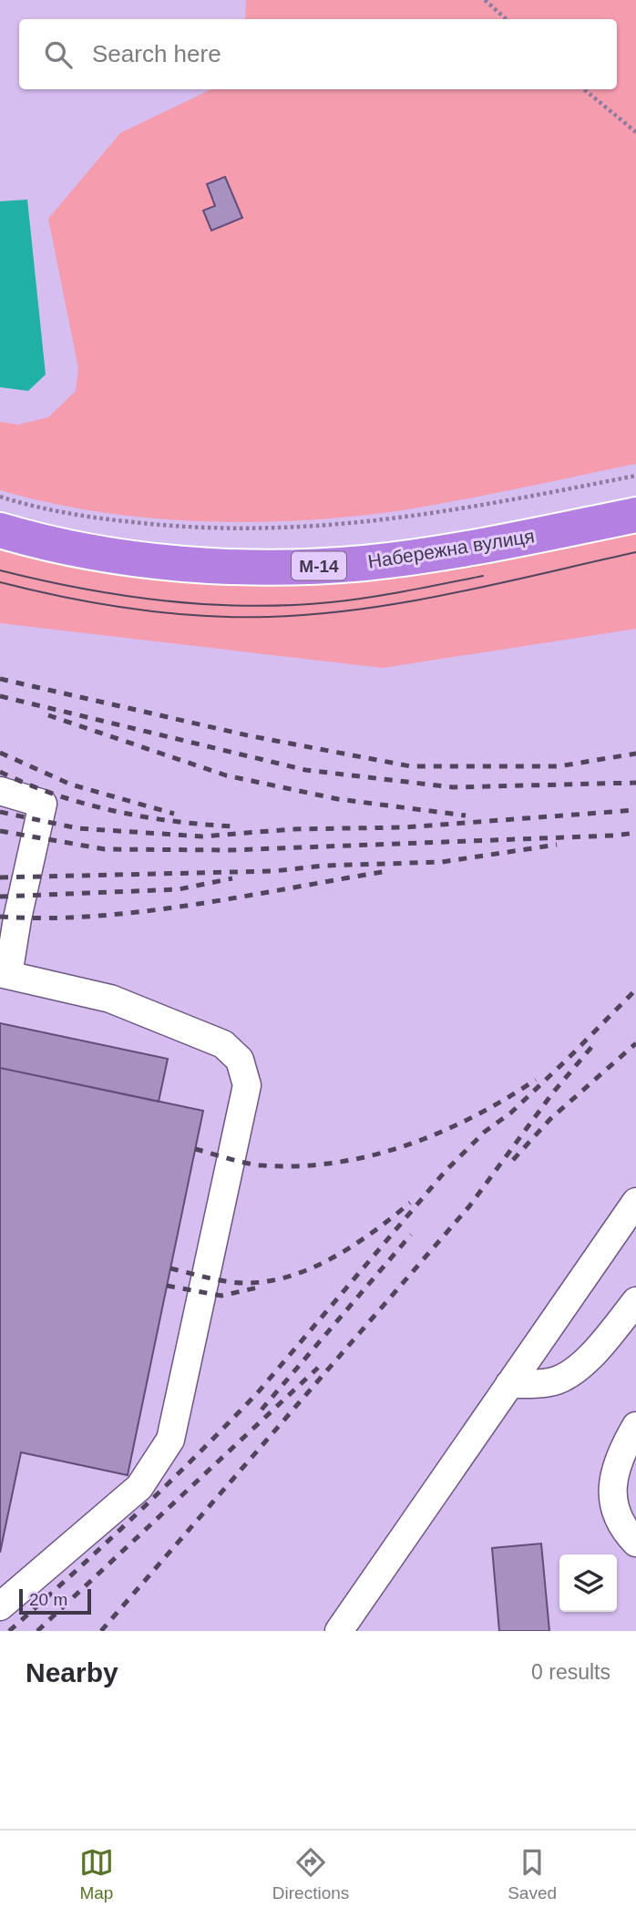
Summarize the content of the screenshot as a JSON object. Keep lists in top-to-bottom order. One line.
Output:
{"streets":{"highway":["Набережна вулиця","М-14"]},"scale_bar":"20 m","page":{"search":"Search here","scale":"20 m","heading":["Nearby","0 results"],"nav":["Map","Directions","Saved"]}}
